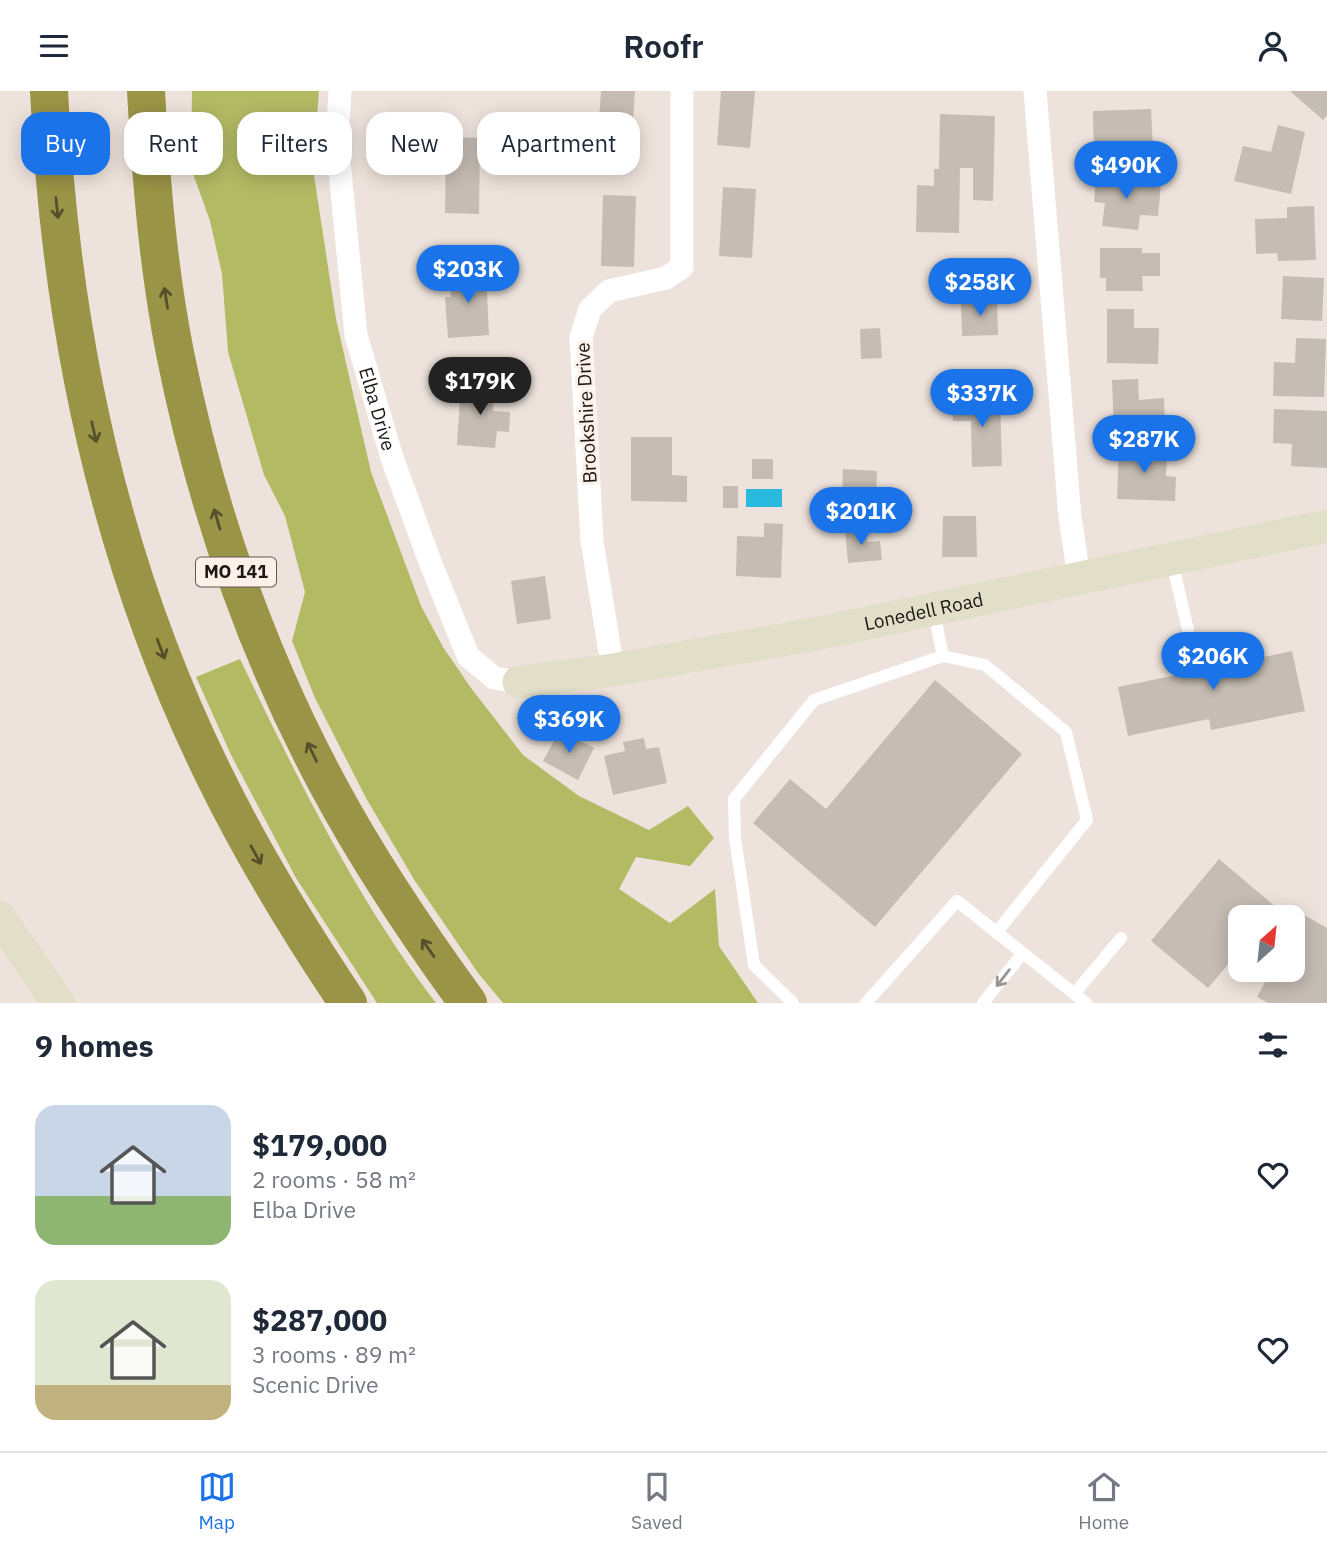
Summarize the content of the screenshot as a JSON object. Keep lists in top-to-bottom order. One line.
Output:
{"streets":{"highway":["MO 141"],"street":["Elba Drive","Brookshire Drive","Lonedell Road"]},"crossings":[["Elba Drive","Lonedell Road"],["Brookshire Drive","Lonedell Road"]],"north":"top right","page":{"header":"Roofr","chip":["Buy","Rent","Filters","New","Apartment"],"price":["$490K","$203K","$258K","$179K","$337K","$287K","$201K","$206K","$369K"],"heading":"9 homes","list":[{"name":"$179,000","note":"2 rooms · 58 m² · Elba Drive"},{"name":"$287,000","note":"3 rooms · 89 m² · Scenic Drive"}],"tabs":["Map","Saved","Home"]}}
